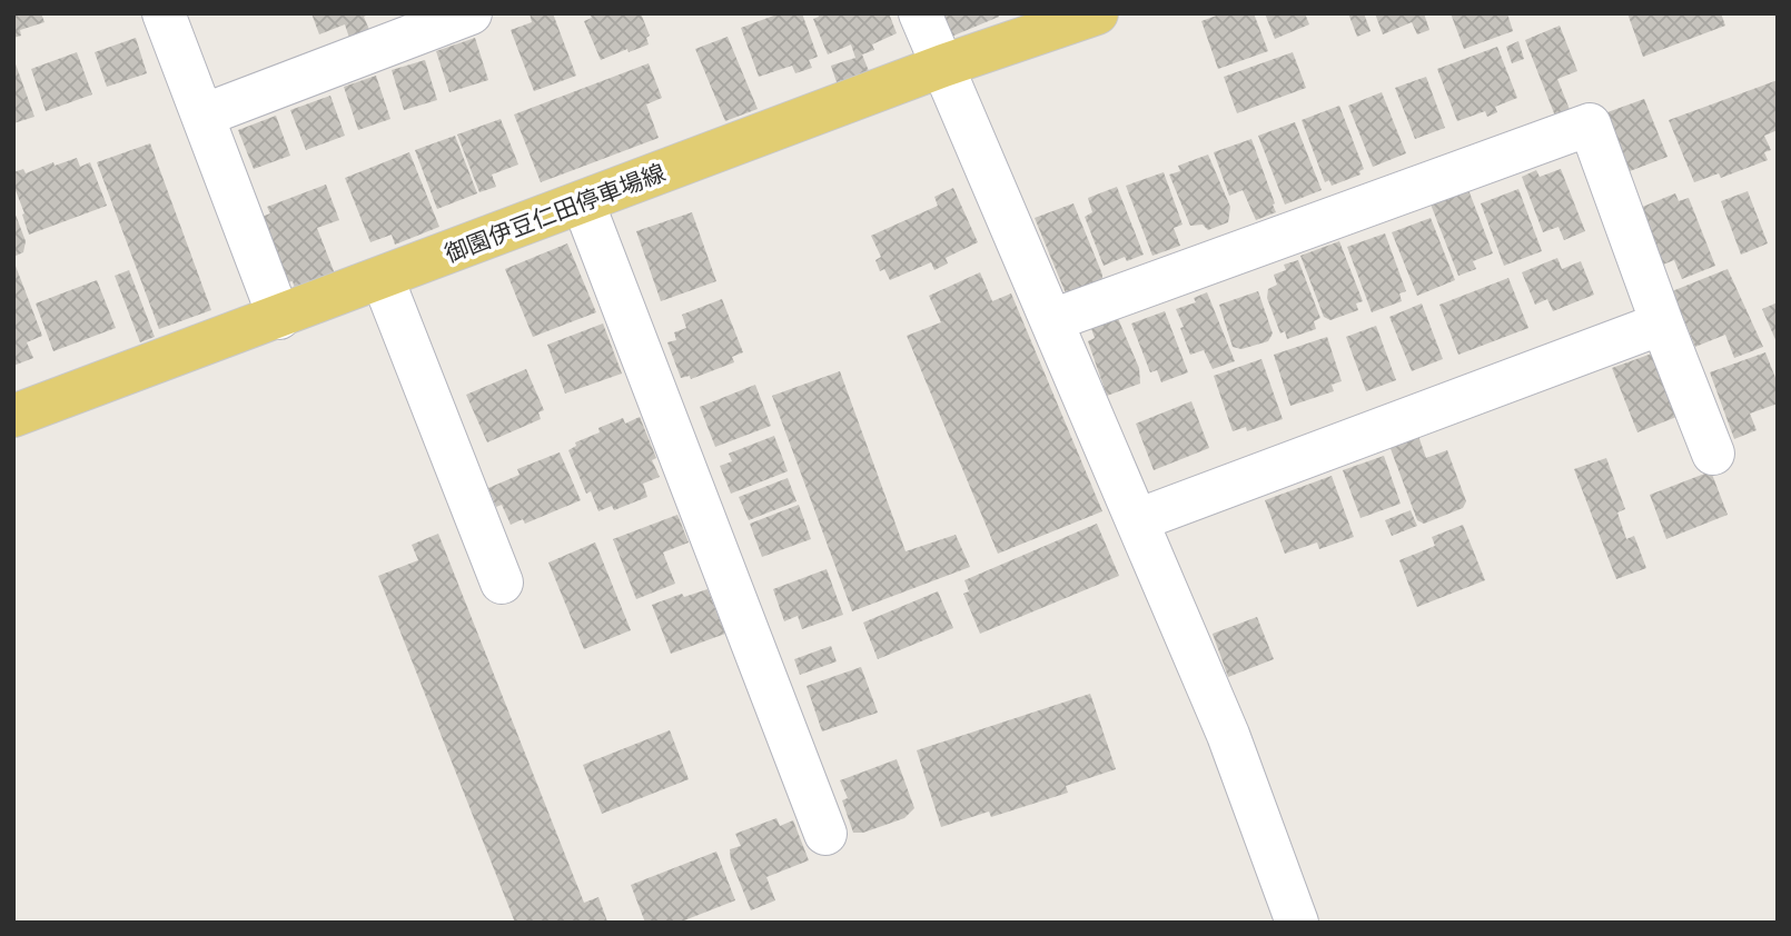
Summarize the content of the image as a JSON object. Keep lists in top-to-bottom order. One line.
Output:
{"streets":{"main road":["御園伊豆仁田停車場線"]}}
